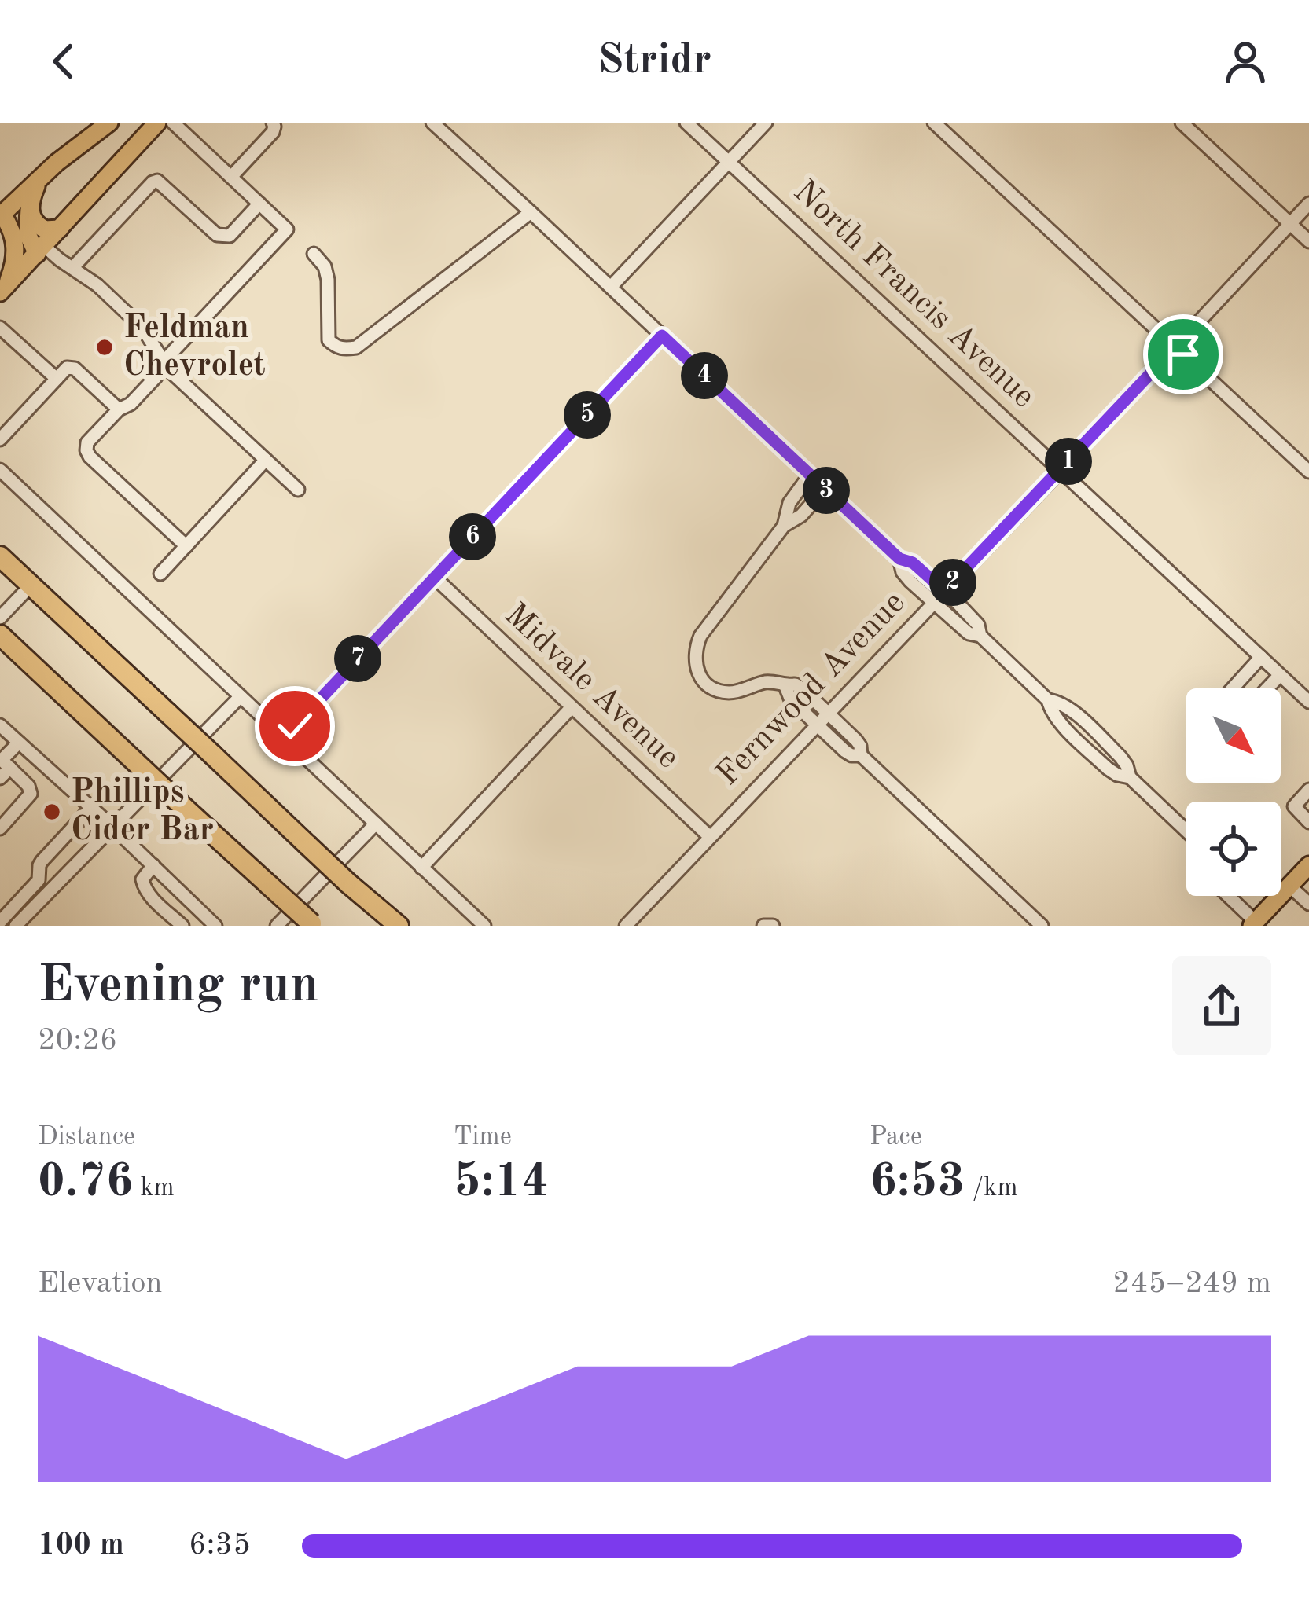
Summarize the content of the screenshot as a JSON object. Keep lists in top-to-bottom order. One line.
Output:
{"streets":{"street":["North Francis Avenue","Midvale Avenue","Fernwood Avenue"]},"crossings":[["North Francis Avenue","Fernwood Avenue"],["Midvale Avenue","Fernwood Avenue"]],"places":["Feldman Chevrolet","Phillips Cider Bar"],"north":"bottom right","page":{"header":"Stridr","pins":["4","5","1","3","6","2","7"],"heading":["Evening run","20:26"],"stats":[["Distance","0.76 km"],["Time","5:14"],["Pace","6:53 /km"]],"chart":["Elevation","245–249 m"],"list":[{"name":"100 m","note":"6:35"}]}}
